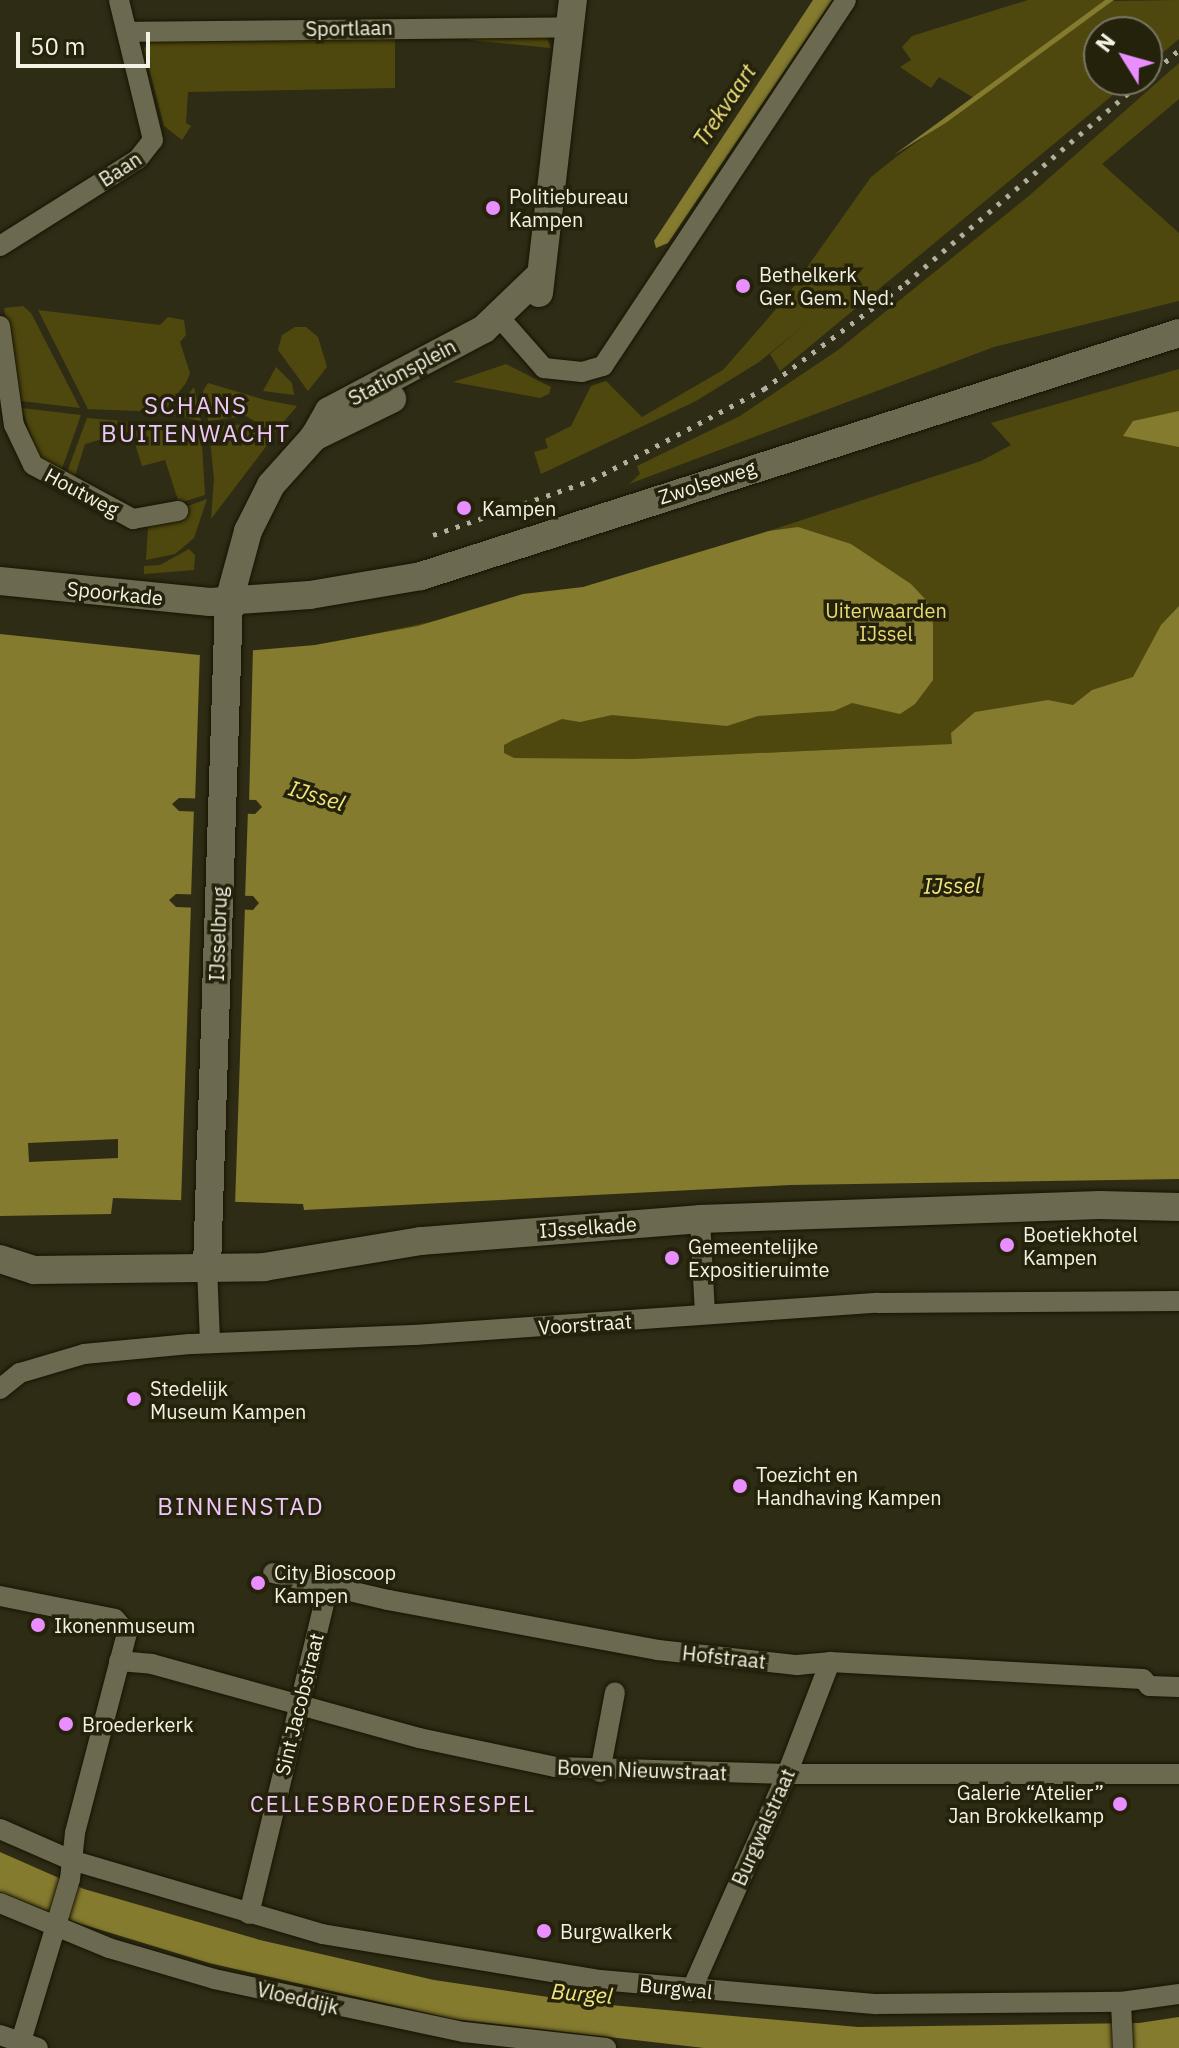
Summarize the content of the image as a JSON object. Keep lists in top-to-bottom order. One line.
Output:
{"streets":{"street":["Sportlaan","Baan","Stationsplein","Zwolseweg","Houtweg","Spoorkade","IJsselbrug","IJsselkade","Voorstraat","Hofstraat","Sint Jacobstraat","Boven Nieuwstraat","Burgwalstraat","Burgwal","Vloeddijk"]},"crossings":[["Sportlaan","Baan"],["Sportlaan","Stationsplein"],["Stationsplein","Zwolseweg"],["Stationsplein","Spoorkade"],["Stationsplein","IJsselbrug"],["Zwolseweg","Spoorkade"],["Zwolseweg","IJsselbrug"],["Spoorkade","IJsselbrug"],["IJsselbrug","IJsselkade"],["Hofstraat","Sint Jacobstraat"],["Hofstraat","Burgwalstraat"],["Sint Jacobstraat","Boven Nieuwstraat"],["Sint Jacobstraat","Burgwal"],["Boven Nieuwstraat","Burgwalstraat"],["Burgwalstraat","Burgwal"]],"districts":["SCHANS BUITENWACHT","BINNENSTAD","CELLESBROEDERSESPEL"],"water":["Trekvaart","IJssel","Burgel"],"parks":["Uiterwaarden IJssel"],"places":["Politiebureau Kampen","Bethelkerk Ger. Gem. Ned.","Kampen","Boetiekhotel Kampen","Gemeentelijke Expositieruimte","Stedelijk Museum Kampen","Toezicht en Handhaving Kampen","City Bioscoop Kampen","Ikonenmuseum","Broederkerk","Galerie “Atelier” Jan Brokkelkamp","Burgwalkerk"],"scale_bar":"50 m","north":"top left"}
